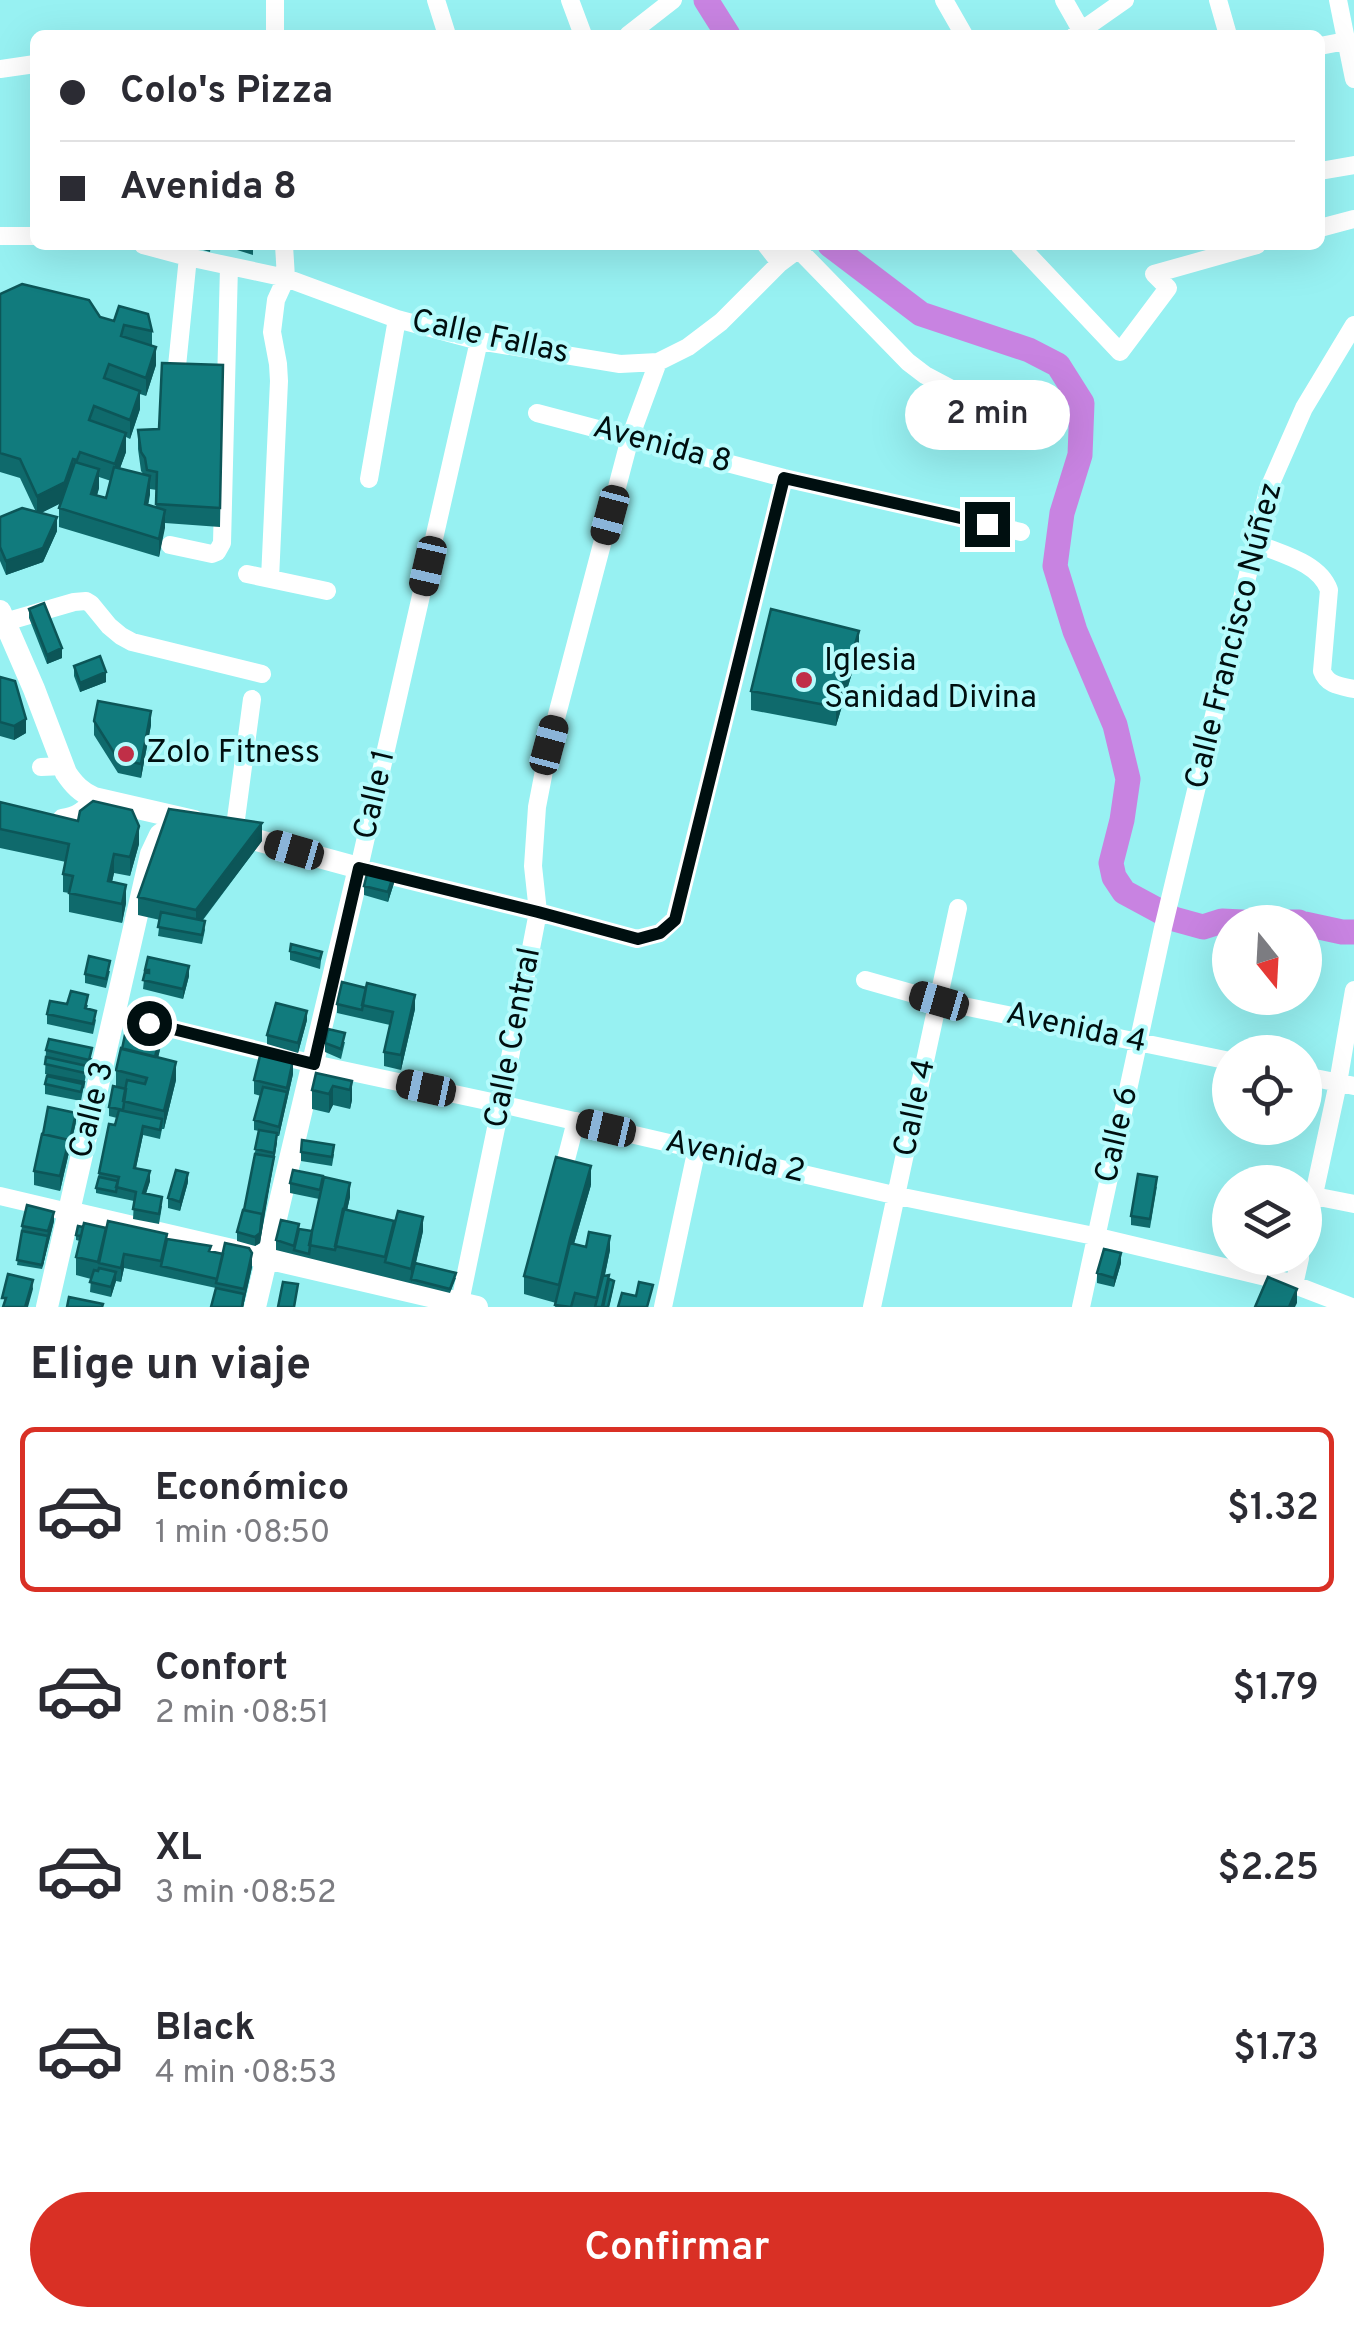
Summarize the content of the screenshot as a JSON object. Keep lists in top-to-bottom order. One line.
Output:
{"streets":{"main road":["Calle 1","Calle 3"],"street":["Calle Fallas","Avenida 8","Calle Francisco Núñez","Avenida 4","Calle Central","Calle 4","Calle 6","Avenida 2"]},"crossings":[["Calle Fallas","Calle 1"],["Calle Fallas","Calle Central"],["Avenida 8","Calle Central"],["Calle Francisco Núñez","Calle 6"],["Calle 1","Avenida 2"],["Avenida 4","Calle 4"],["Avenida 4","Calle 6"],["Calle Central","Avenida 2"],["Calle 4","Avenida 2"],["Calle 3","Avenida 2"],["Calle 6","Avenida 2"]],"places":["Iglesia Sanidad Divina","Zolo Fitness"],"north":"bottom","page":{"banner":["Colo's Pizza","Avenida 8"],"bubble":"2 min","heading":"Elige un viaje","list":[{"name":"Económico","note":"1 min · 08:50","value":"$1.32"},{"name":"Confort","note":"2 min · 08:51","value":"$1.79"},{"name":"XL","note":"3 min · 08:52","value":"$2.25"},{"name":"Black","note":"4 min · 08:53","value":"$1.73"}],"buttons":"Confirmar"}}
